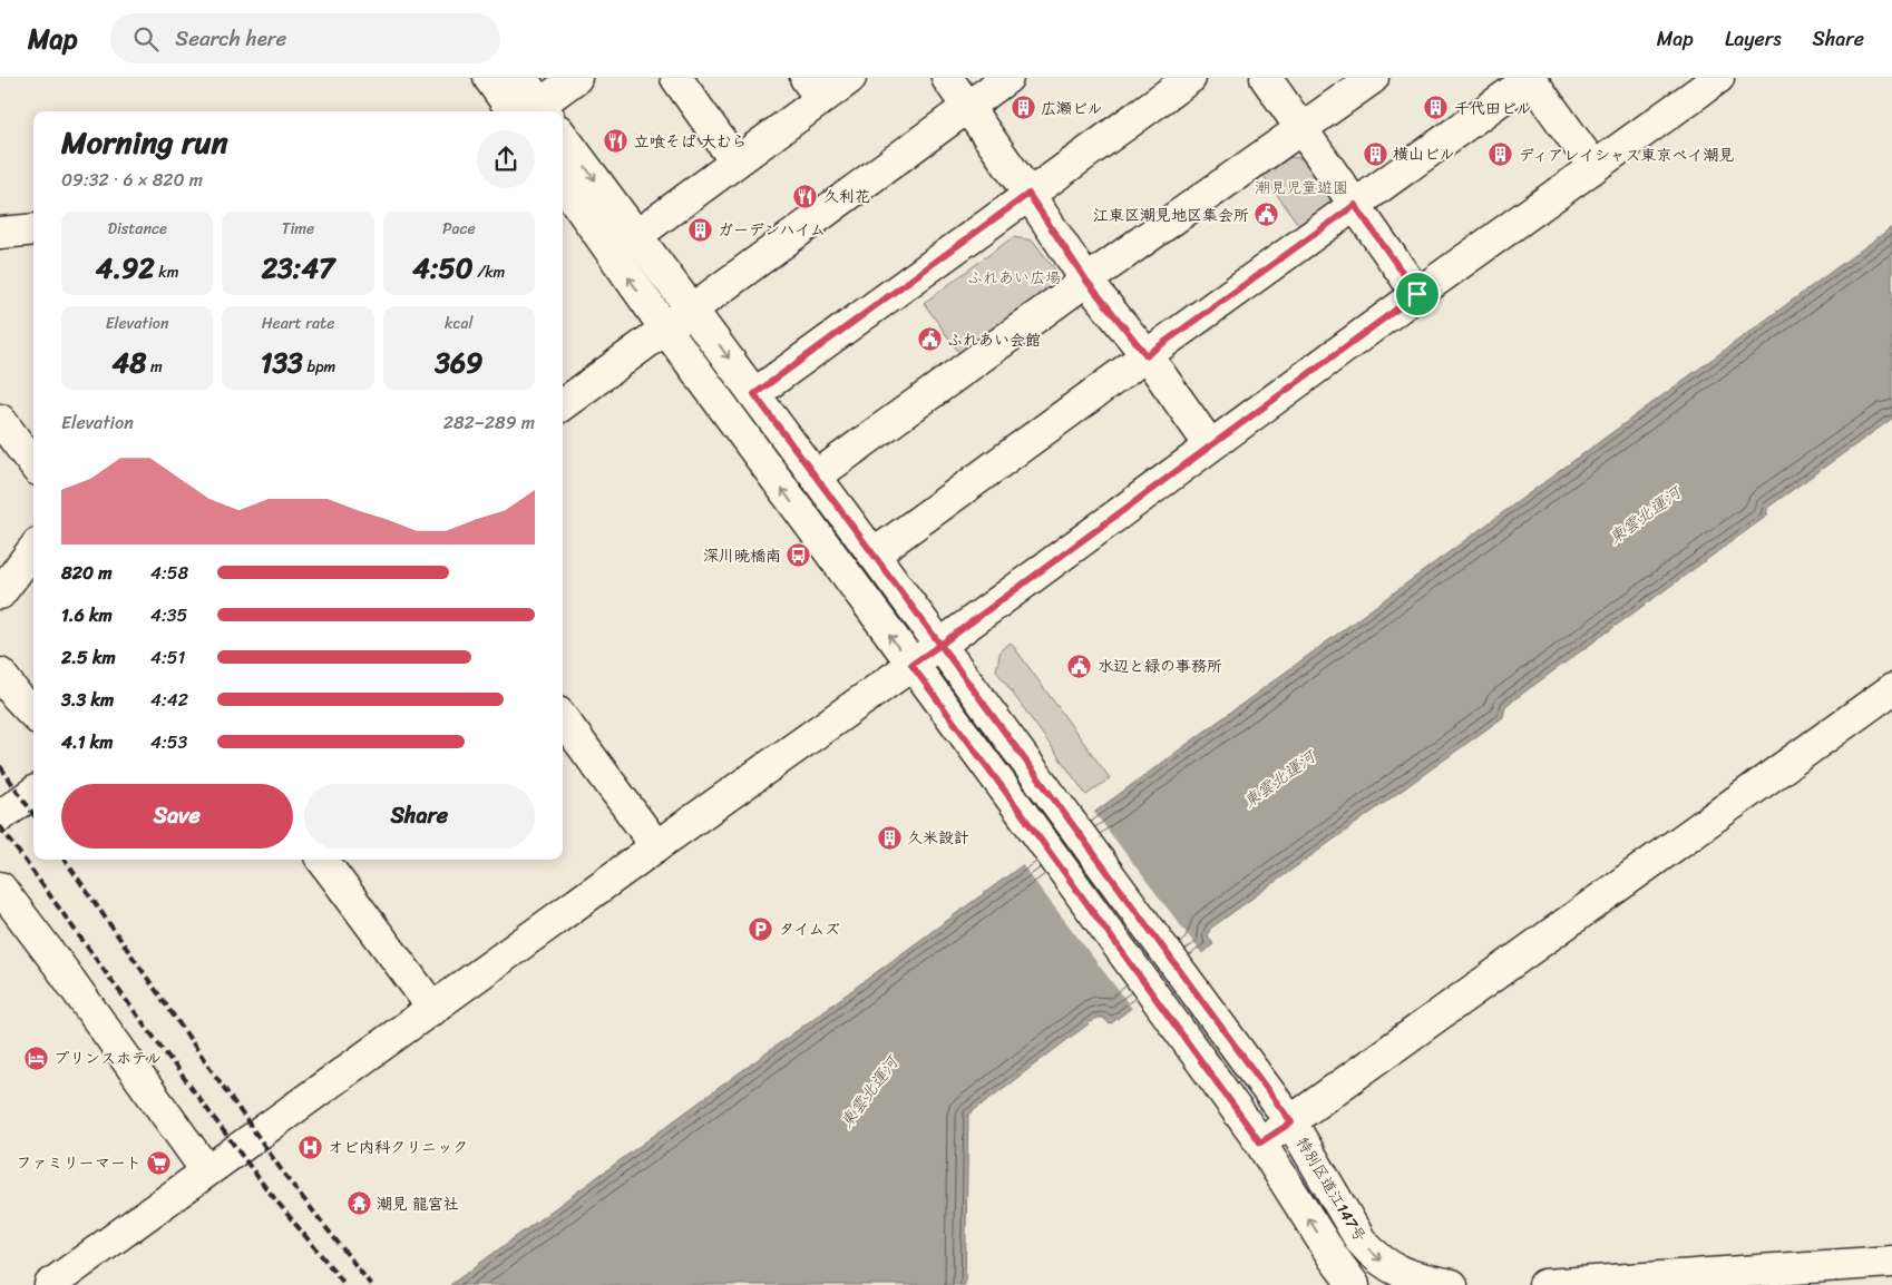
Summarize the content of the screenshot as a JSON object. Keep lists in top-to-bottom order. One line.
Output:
{"streets":{"street":["特別区道江147号"]},"water":["東雲北運河"],"parks":["潮見児童遊園","ふれあい広場"],"places":{"building":["広瀬ビル","千代田ビル","横山ビル","ディアレイシャス東京ベイ潮見","ガーデンハイム","久米設計"],"restaurant":["立喰そば 大むら","久利花"],"public building":["江東区潮見地区集会所","ふれあい会館","水辺と緑の事務所"],"bus stop":["深川暁橋南"],"parking":["タイムズ"],"hotel":["プリンスホテル"],"hospital":["オビ内科クリニック"],"supermarket":["ファミリーマート"],"temple":["潮見 龍宮社"]},"page":{"header":"Map","search":"Search here","nav":["Map","Layers","Share"],"heading":["Morning run","09:32 · 6 × 820 m"],"stats":[["Distance","4.92 km"],["Time","23:47"],["Pace","4:50 /km"],["Elevation","48 m"],["Heart rate","133 bpm"],["kcal","369"]],"chart":["Elevation","282–289 m"],"list":[{"name":"820 m","note":"4:58"},{"name":"1.6 km","note":"4:35"},{"name":"2.5 km","note":"4:51"},{"name":"3.3 km","note":"4:42"},{"name":"4.1 km","note":"4:53"}],"buttons":["Save","Share"]}}
